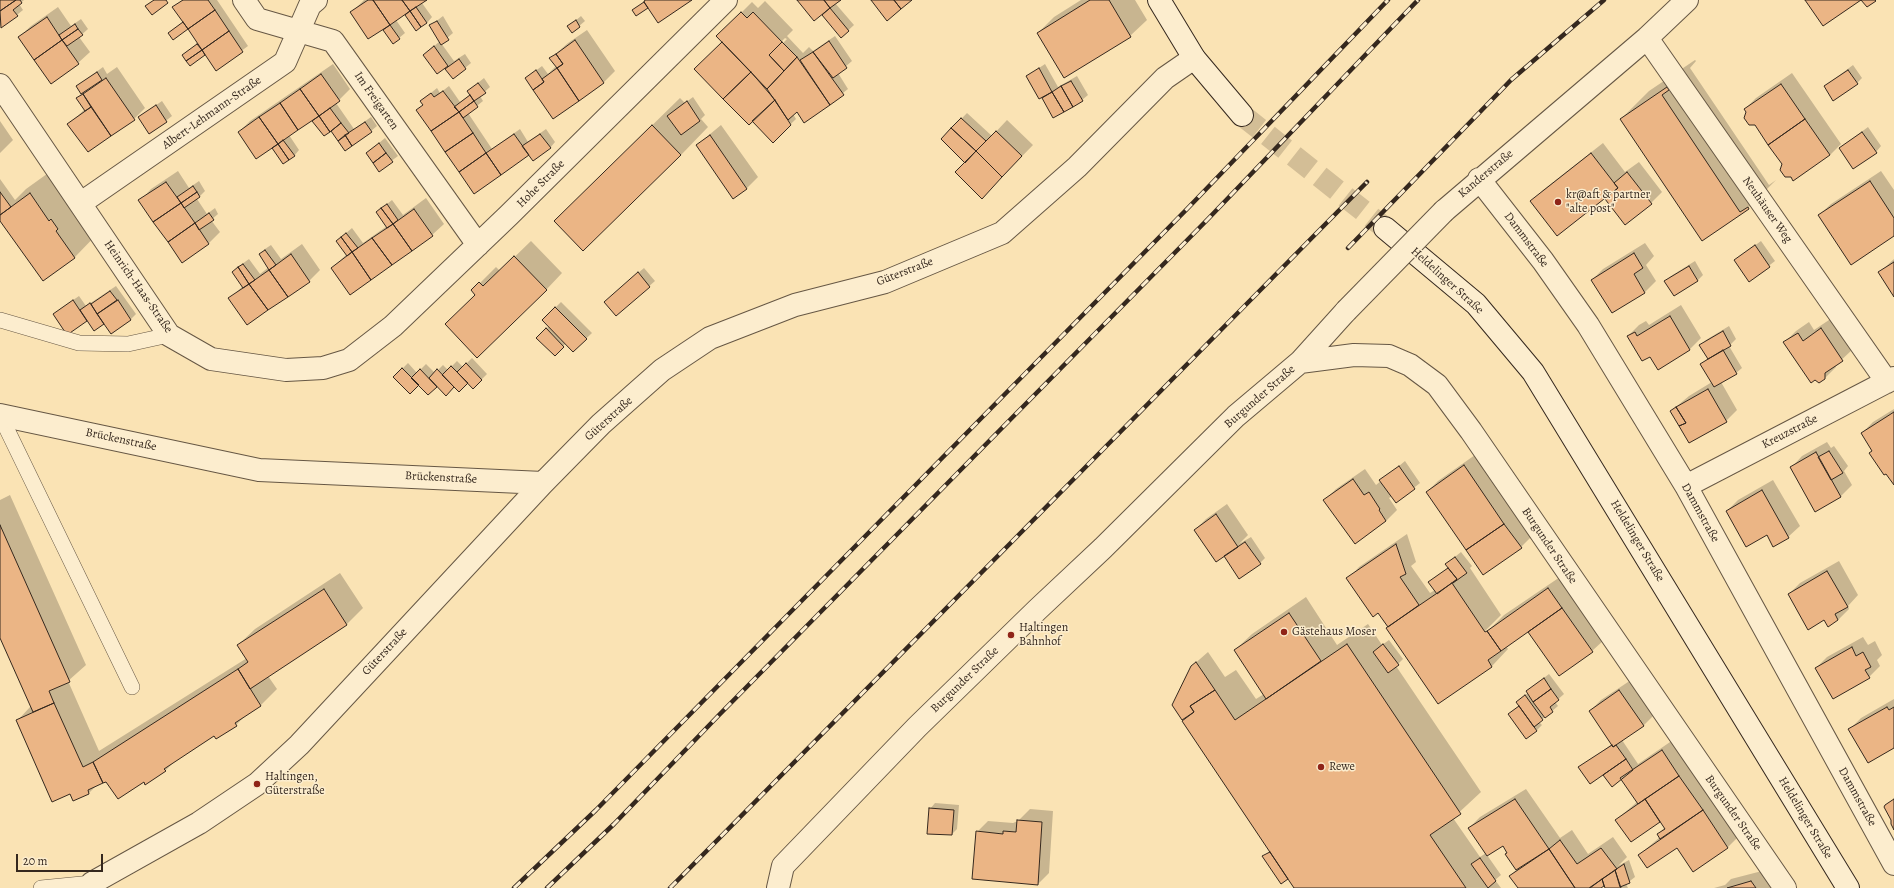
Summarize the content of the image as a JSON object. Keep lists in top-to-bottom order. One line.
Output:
{"streets":{"street":["Im Freigarten","Albert-Lehmann-Straße","Kanderstraße","Hohe Straße","Neuhäuser Weg","Dammstraße","Güterstraße","Heldelinger Straße","Heinrich-Haas-Straße","Burgunder Straße","Kreuzstraße","Brückenstraße"]},"crossings":[["Im Freigarten","Albert-Lehmann-Straße"],["Im Freigarten","Hohe Straße"],["Albert-Lehmann-Straße","Heinrich-Haas-Straße"],["Kanderstraße","Neuhäuser Weg"],["Kanderstraße","Dammstraße"],["Kanderstraße","Burgunder Straße"],["Hohe Straße","Heinrich-Haas-Straße"],["Neuhäuser Weg","Kreuzstraße"],["Dammstraße","Kreuzstraße"],["Güterstraße","Brückenstraße"]],"places":["kr@aft & partner \"alte post\"","Gästehaus Moser","Haltingen Bahnhof","Rewe","Haltingen, Güterstraße"],"scale_bar":"20 m"}
